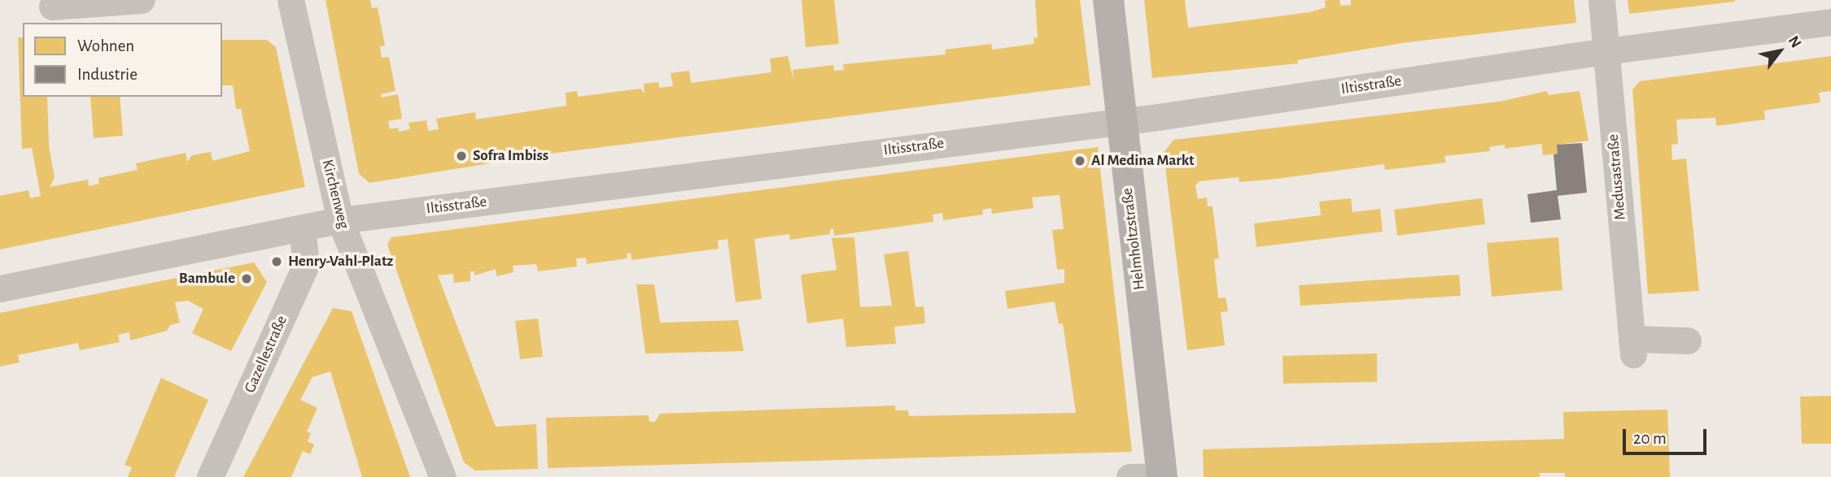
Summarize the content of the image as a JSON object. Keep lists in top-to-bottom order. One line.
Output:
{"streets":{"street":["Iltisstraße","Medusastraße","Kirchenweg","Helmholtzstraße","Gazellestraße"]},"crossings":[["Iltisstraße","Medusastraße"],["Iltisstraße","Kirchenweg"],["Iltisstraße","Helmholtzstraße"],["Iltisstraße","Gazellestraße"]],"places":["Sofra Imbiss","Al Medina Markt","Henry-Vahl-Platz","Bambule"],"legend":["Wohnen","Industrie"],"scale_bar":"20 m","north":"top right"}
